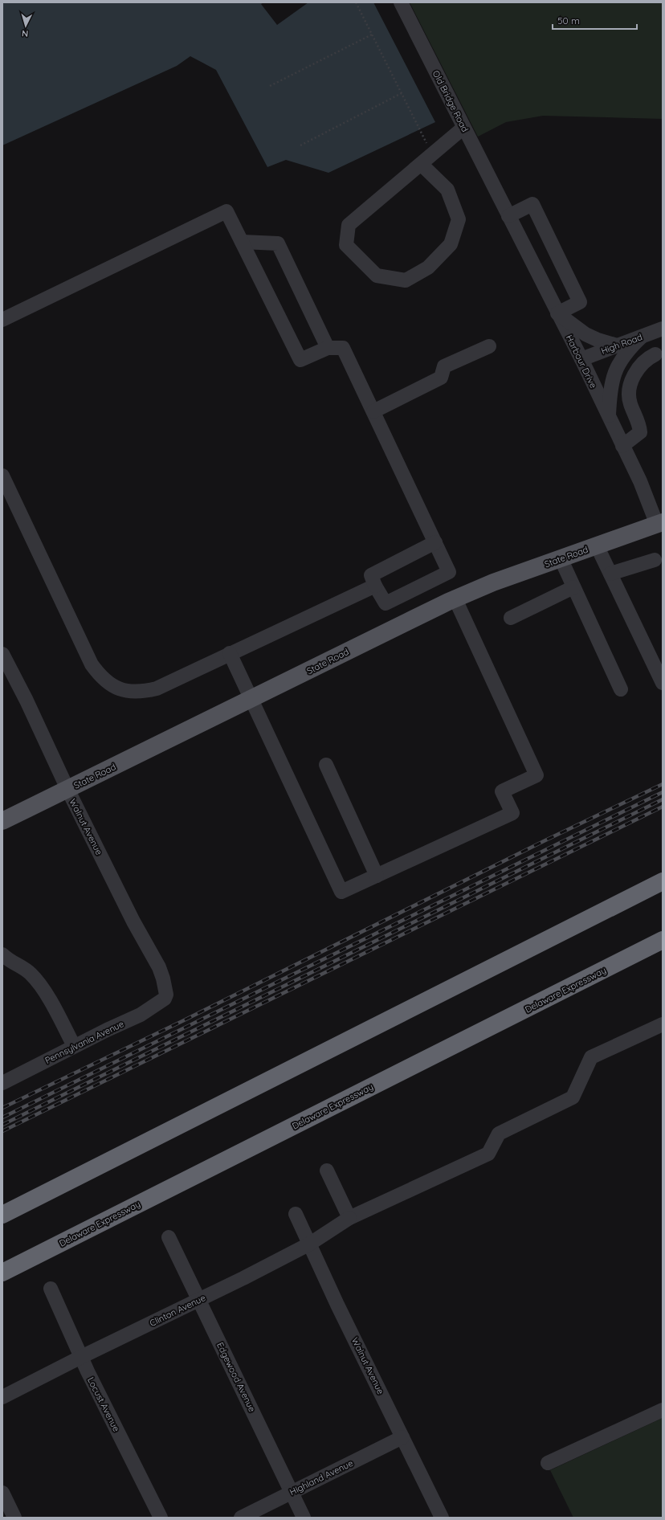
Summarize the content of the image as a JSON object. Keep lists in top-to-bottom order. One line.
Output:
{"streets":{"highway":["Delaware Expressway"],"main road":["State Road"],"street":["Old Bridge Road","High Road","Harbour Drive","Walnut Avenue","Pennsylvania Avenue","Clinton Avenue","Edgewood Avenue","Locust Avenue","Highland Avenue"]},"crossings":[["Old Bridge Road","Harbour Drive"],["High Road","Harbour Drive"],["Harbour Drive","State Road"],["State Road","Walnut Avenue"],["Walnut Avenue","Pennsylvania Avenue"],["Walnut Avenue","Clinton Avenue"],["Walnut Avenue","Highland Avenue"],["Clinton Avenue","Edgewood Avenue"],["Clinton Avenue","Locust Avenue"],["Edgewood Avenue","Highland Avenue"]],"scale_bar":"50 m","north":"bottom"}
